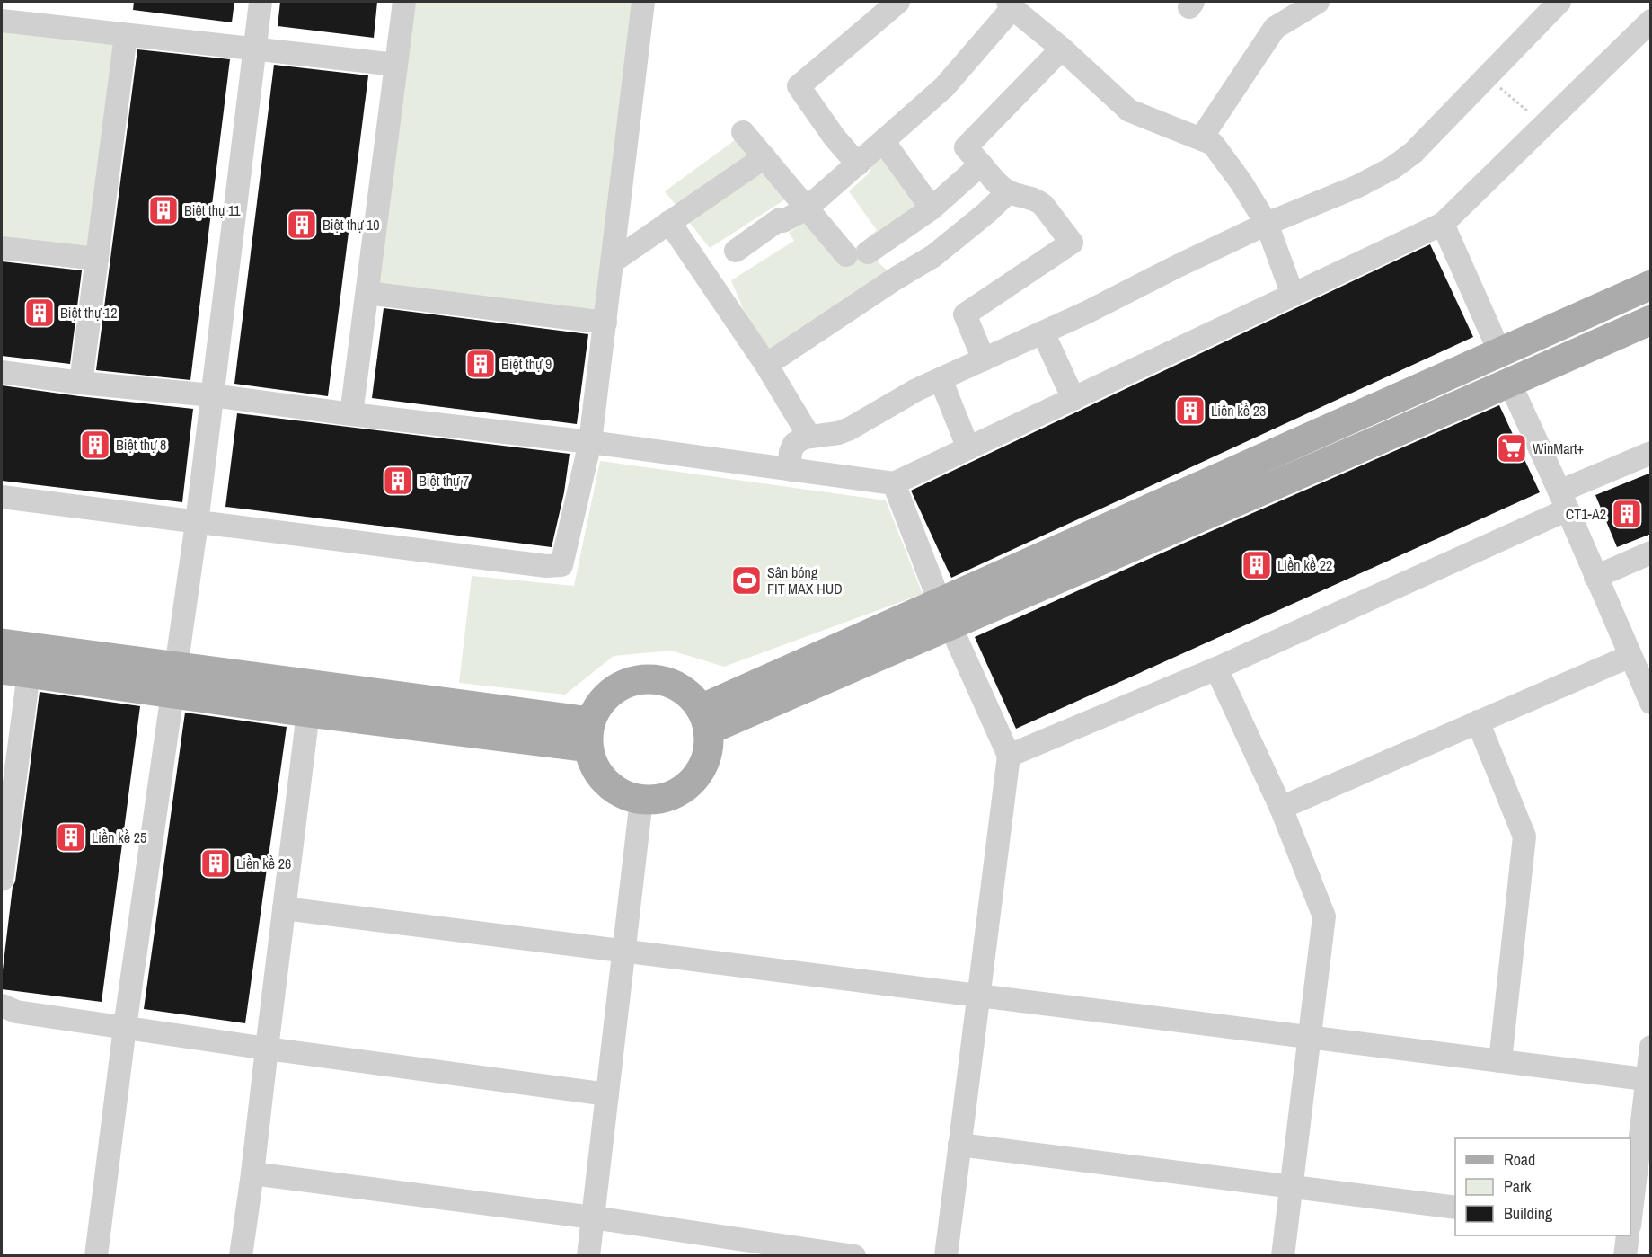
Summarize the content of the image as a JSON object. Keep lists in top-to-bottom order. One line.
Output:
{"places":{"building":["Biệt thự 11","Biệt thự 10","Biệt thự 12","Biệt thự 9","Liền kề 23","Biệt thự 8","Biệt thự 7","CT1-A2","Liền kề 22","Liền kề 25","Liền kề 26"],"supermarket":["WinMart+"],"sports":["Sân bóng FIT MAX HUD"]},"legend":["Road","Park","Building"]}
